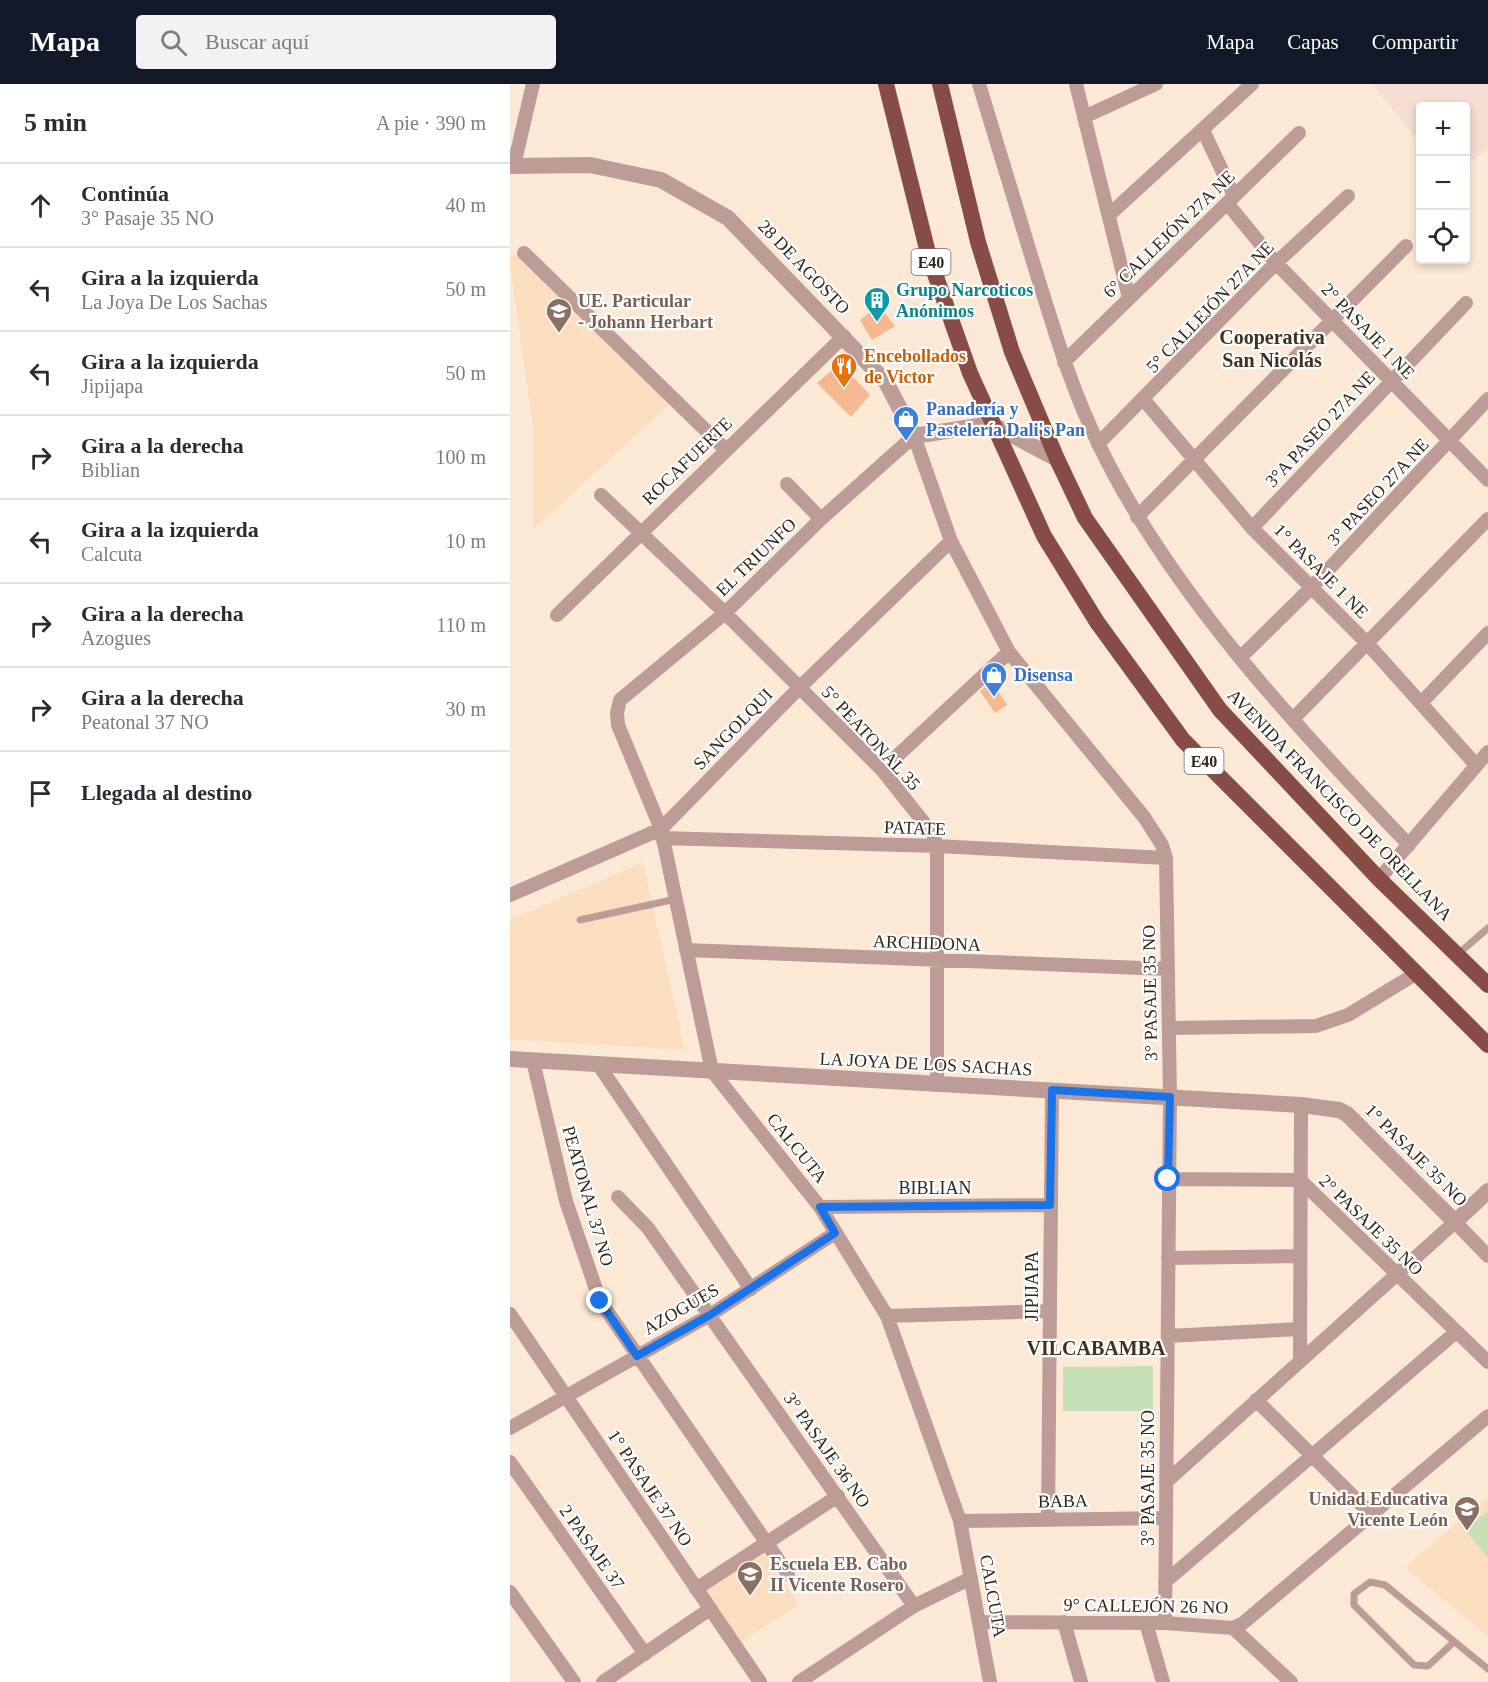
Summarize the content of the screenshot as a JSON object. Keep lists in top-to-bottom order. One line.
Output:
{"streets":{"highway":["E40","AVENIDA FRANCISCO DE ORELLANA"],"street":["6° CALLEJÓN 27A NE","28 DE AGOSTO","5° CALLEJÓN 27A NE","2° PASAJE 1 NE","3°A PASEO 27A NE","ROCAFUERTE","3° PASEO 27A NE","EL TRIUNFO","1° PASAJE 1 NE","SANGOLQUI","5° PEATONAL 35","PATATE","ARCHIDONA","3° PASAJE 35 NO","LA JOYA DE LOS SACHAS","CALCUTA","1° PASAJE 35 NO","BIBLIAN","PEATONAL 37 NO","2° PASAJE 35 NO","JIPIJAPA","AZOGUES","3° PASAJE 36 NO","1° PASAJE 37 NO","BABA","2 PASAJE 37","9° CALLEJÓN 26 NO"]},"crossings":[["6° CALLEJÓN 27A NE","2° PASAJE 1 NE"],["28 DE AGOSTO","ROCAFUERTE"],["28 DE AGOSTO","EL TRIUNFO"],["28 DE AGOSTO","3° PASAJE 35 NO"],["5° CALLEJÓN 27A NE","2° PASAJE 1 NE"],["5° CALLEJÓN 27A NE","1° PASAJE 1 NE"],["2° PASAJE 1 NE","3°A PASEO 27A NE"],["2° PASAJE 1 NE","3° PASEO 27A NE"],["3°A PASEO 27A NE","1° PASAJE 1 NE"],["ROCAFUERTE","5° PEATONAL 35"],["3° PASEO 27A NE","1° PASAJE 1 NE"],["EL TRIUNFO","5° PEATONAL 35"],["EL TRIUNFO","3° PASAJE 35 NO"],["EL TRIUNFO","CALCUTA"],["SANGOLQUI","5° PEATONAL 35"],["SANGOLQUI","PATATE"],["SANGOLQUI","3° PASAJE 35 NO"],["SANGOLQUI","CALCUTA"],["5° PEATONAL 35","PATATE"],["PATATE","3° PASAJE 35 NO"],["PATATE","CALCUTA"],["ARCHIDONA","3° PASAJE 35 NO"],["ARCHIDONA","CALCUTA"],["3° PASAJE 35 NO","LA JOYA DE LOS SACHAS"],["3° PASAJE 35 NO","2° PASAJE 35 NO"],["3° PASAJE 35 NO","BABA"],["3° PASAJE 35 NO","9° CALLEJÓN 26 NO"],["LA JOYA DE LOS SACHAS","CALCUTA"],["LA JOYA DE LOS SACHAS","1° PASAJE 35 NO"],["LA JOYA DE LOS SACHAS","PEATONAL 37 NO"],["LA JOYA DE LOS SACHAS","JIPIJAPA"],["CALCUTA","BIBLIAN"],["CALCUTA","AZOGUES"],["CALCUTA","BABA"],["CALCUTA","9° CALLEJÓN 26 NO"],["BIBLIAN","JIPIJAPA"],["PEATONAL 37 NO","AZOGUES"],["JIPIJAPA","BABA"],["AZOGUES","3° PASAJE 36 NO"],["AZOGUES","1° PASAJE 37 NO"]],"districts":["Cooperativa San Nicolás","VILCABAMBA"],"places":{"building":["Grupo Narcoticos Anónimos"],"school or university":["UE. Particular - Johann Herbart","Unidad Educativa Vicente León","Escuela EB. Cabo II Vicente Rosero"],"restaurant":["Encebollados de Victor"],"shop":["Panadería y Pastelería Dali's Pan","Disensa"]},"page":{"header":"Mapa","search":"Buscar aquí","nav":["Mapa","Capas","Compartir"],"heading":["5 min","A pie · 390 m"],"map_buttons":["+","−"],"list":[["Continúa","3° Pasaje 35 NO","40 m"],["Gira a la izquierda","La Joya De Los Sachas","50 m"],["Gira a la izquierda","Jipijapa","50 m"],["Gira a la derecha","Biblian","100 m"],["Gira a la izquierda","Calcuta","10 m"],["Gira a la derecha","Azogues","110 m"],["Gira a la derecha","Peatonal 37 NO","30 m"],"Llegada al destino"]}}
